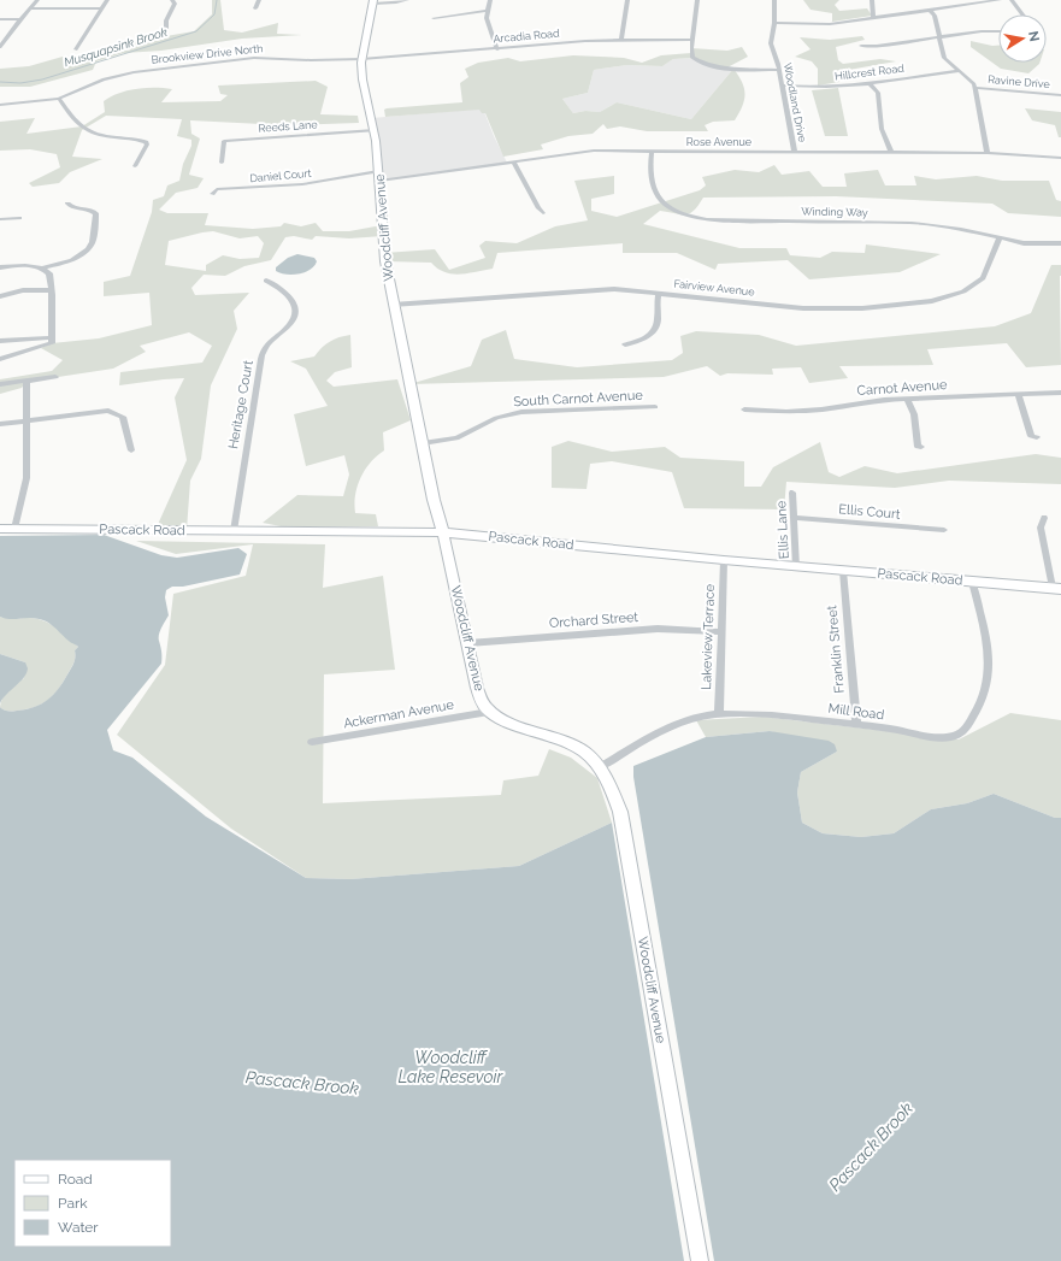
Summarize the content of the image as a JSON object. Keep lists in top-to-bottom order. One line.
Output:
{"streets":{"main road":["Woodcliff Avenue","Pascack Road"],"street":["Arcadia Road","Brookview Drive North","Hillcrest Road","Ravine Drive","Woodland Drive","Reeds Lane","Rose Avenue","Daniel Court","Winding Way","Fairview Avenue","Carnot Avenue","South Carnot Avenue","Heritage Court","Ellis Court","Ellis Lane","Orchard Street","Lakeview Terrace","Franklin Street","Mill Road","Ackerman Avenue"]},"crossings":[["Arcadia Road","Brookview Drive North"],["Arcadia Road","Woodcliff Avenue"],["Brookview Drive North","Woodcliff Avenue"],["Hillcrest Road","Woodland Drive"],["Woodland Drive","Rose Avenue"],["Reeds Lane","Woodcliff Avenue"],["Rose Avenue","Winding Way"],["Rose Avenue","Woodcliff Avenue"],["Daniel Court","Woodcliff Avenue"],["Winding Way","Fairview Avenue"],["Woodcliff Avenue","Fairview Avenue"],["Woodcliff Avenue","South Carnot Avenue"],["Woodcliff Avenue","Pascack Road"],["Woodcliff Avenue","Orchard Street"],["Woodcliff Avenue","Mill Road"],["Woodcliff Avenue","Ackerman Avenue"],["Heritage Court","Pascack Road"],["Ellis Court","Ellis Lane"],["Pascack Road","Ellis Lane"],["Pascack Road","Lakeview Terrace"],["Pascack Road","Franklin Street"],["Pascack Road","Mill Road"],["Orchard Street","Lakeview Terrace"],["Lakeview Terrace","Mill Road"],["Franklin Street","Mill Road"]],"water":["Musquapsink Brook","Woodcliff Lake Resevoir","Pascack Brook"],"legend":["Road","Park","Water"],"north":"right"}
